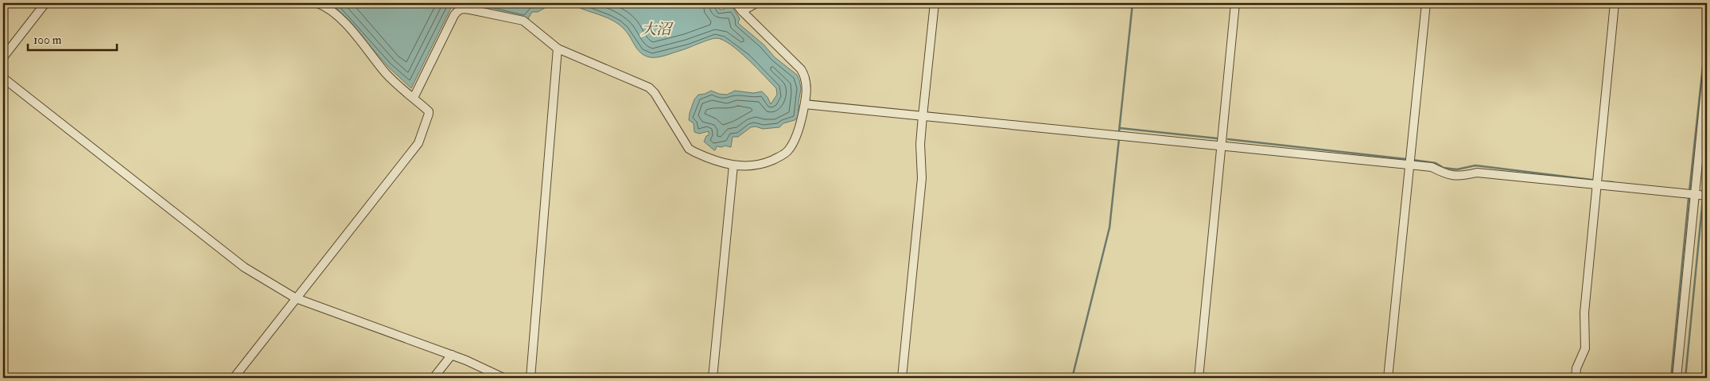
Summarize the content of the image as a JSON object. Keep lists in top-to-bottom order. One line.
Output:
{"water":["大沼"],"scale_bar":"100 m"}
